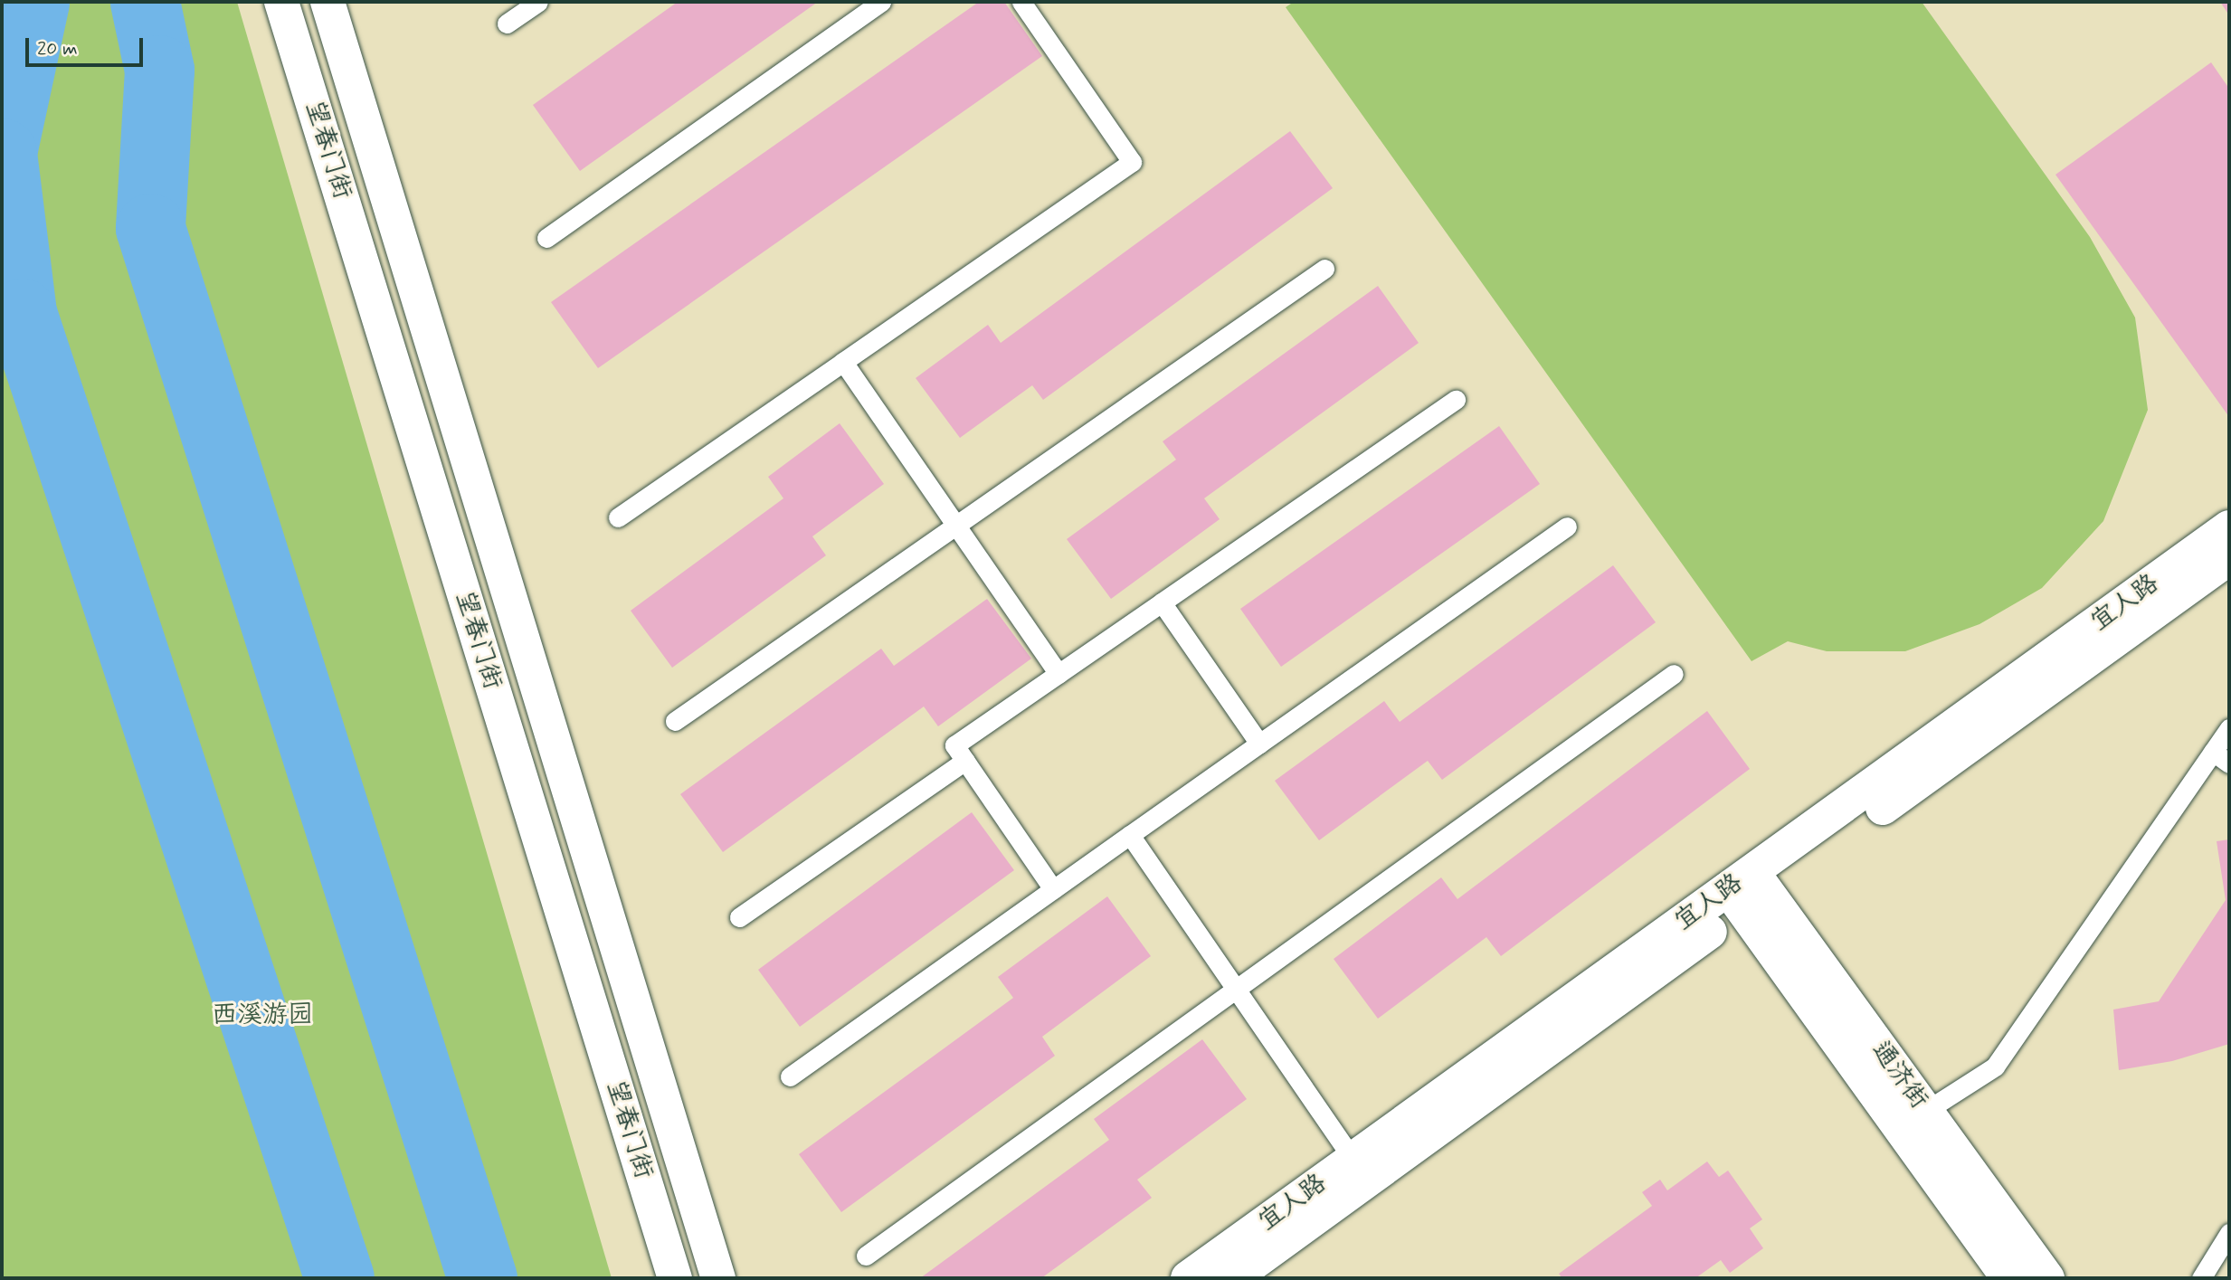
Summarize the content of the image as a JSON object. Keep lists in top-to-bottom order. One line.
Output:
{"streets":{"street":["望春门街","宜人路","通济街"]},"crossings":[["宜人路","通济街"]],"parks":["西溪游园"],"scale_bar":"20 m"}
